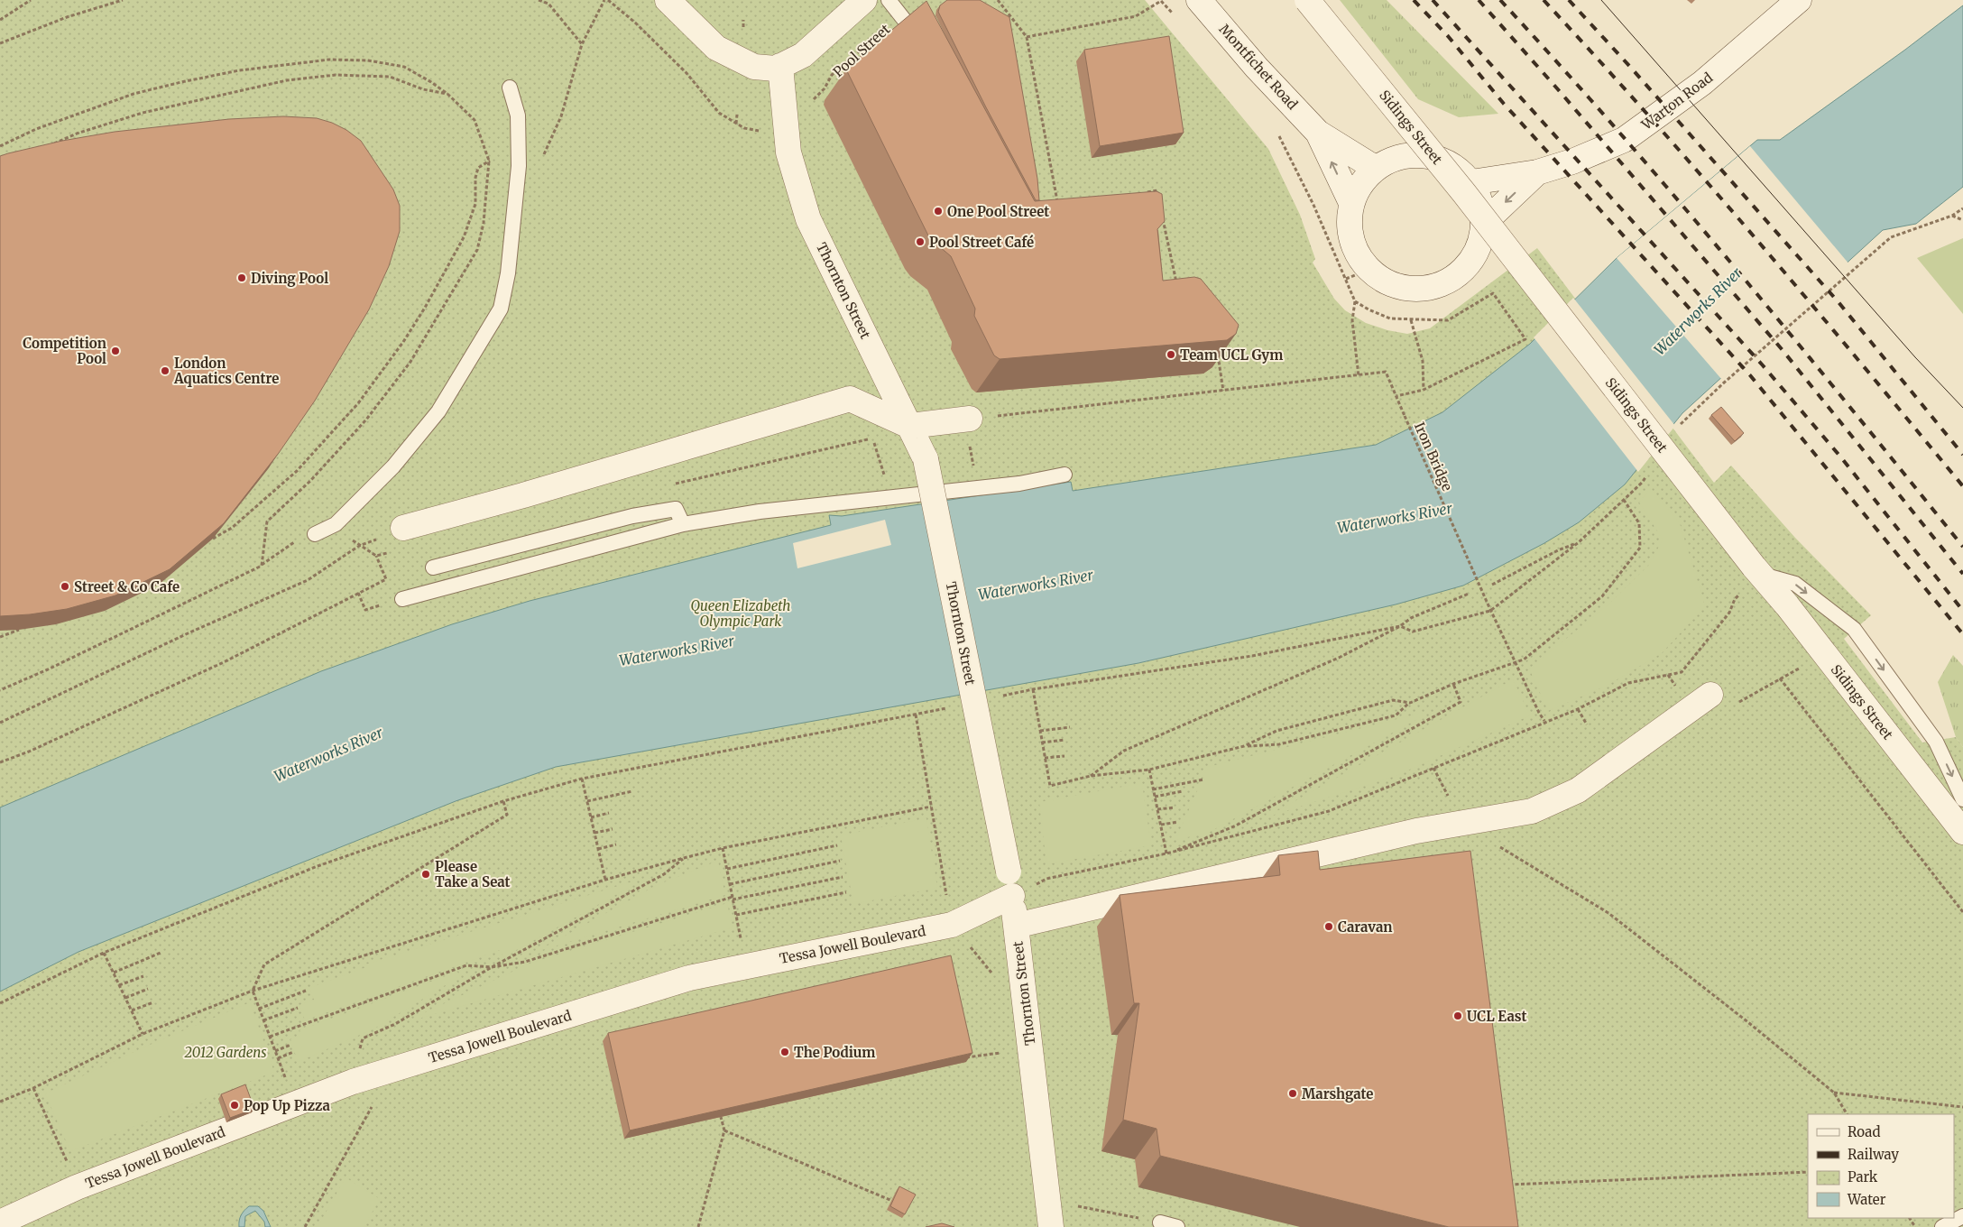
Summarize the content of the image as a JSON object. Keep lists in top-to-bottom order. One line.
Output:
{"streets":{"street":["Montfichet Road","Warton Road","Sidings Street","Thornton Street","Tessa Jowell Boulevard"],"path":["Pool Street","Iron Bridge"]},"crossings":[["Montfichet Road","Warton Road"],["Thornton Street","Tessa Jowell Boulevard"]],"water":["Waterworks River"],"parks":["Queen Elizabeth Olympic Park","2012 Gardens"],"places":["One Pool Street","Pool Street Café","Diving Pool","Competition Pool","Team UCL Gym","London Aquatics Centre","Street & Co Cafe","Please Take a Seat","Caravan","UCL East","The Podium","Marshgate","Pop Up Pizza"],"legend":["Road","Railway","Park","Water"]}
